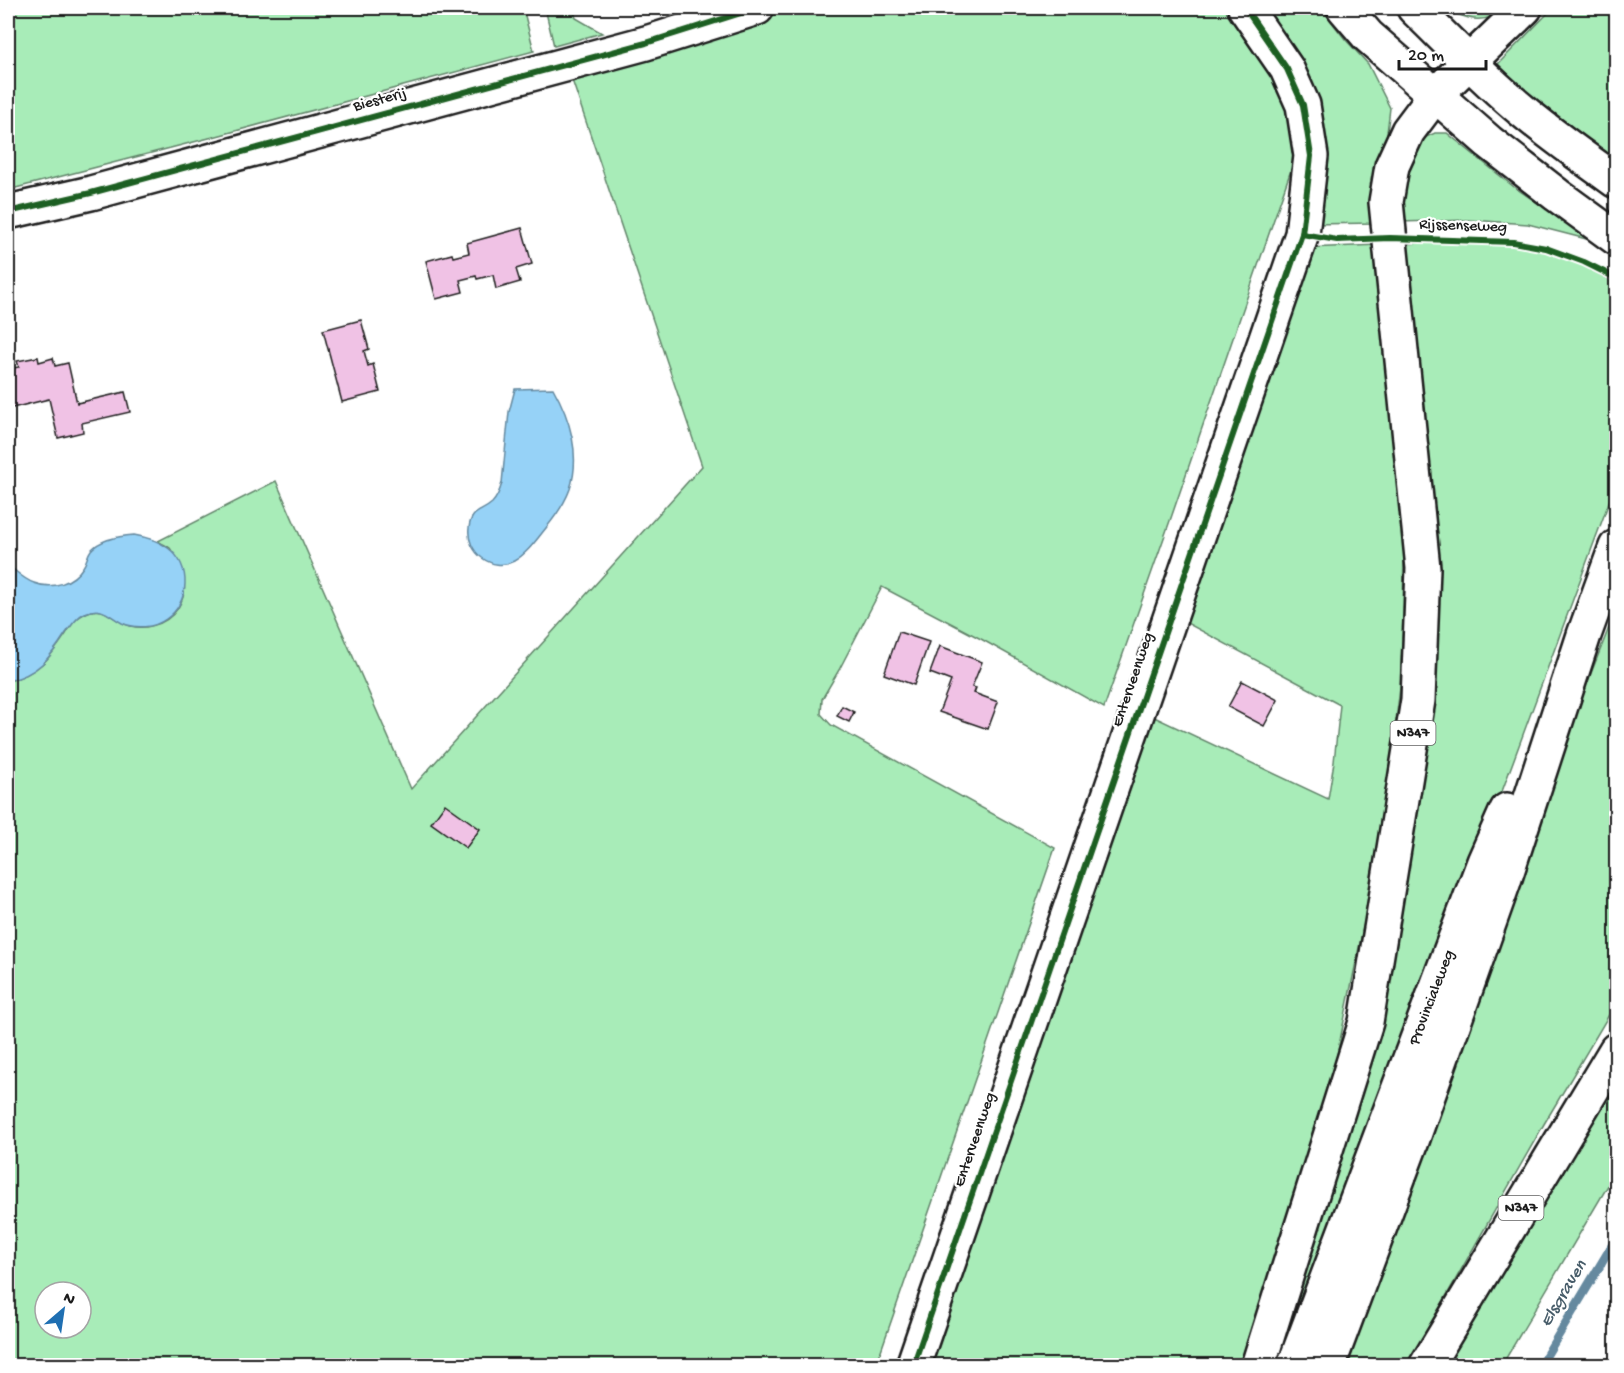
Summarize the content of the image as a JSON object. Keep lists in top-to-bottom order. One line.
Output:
{"streets":{"main road":["Biesterij","Enterveenweg","N347","Provincialeweg"],"cycle path":["Rijssenseweg"]},"water":["Elsgraven"],"scale_bar":"20 m","north":"top right"}
